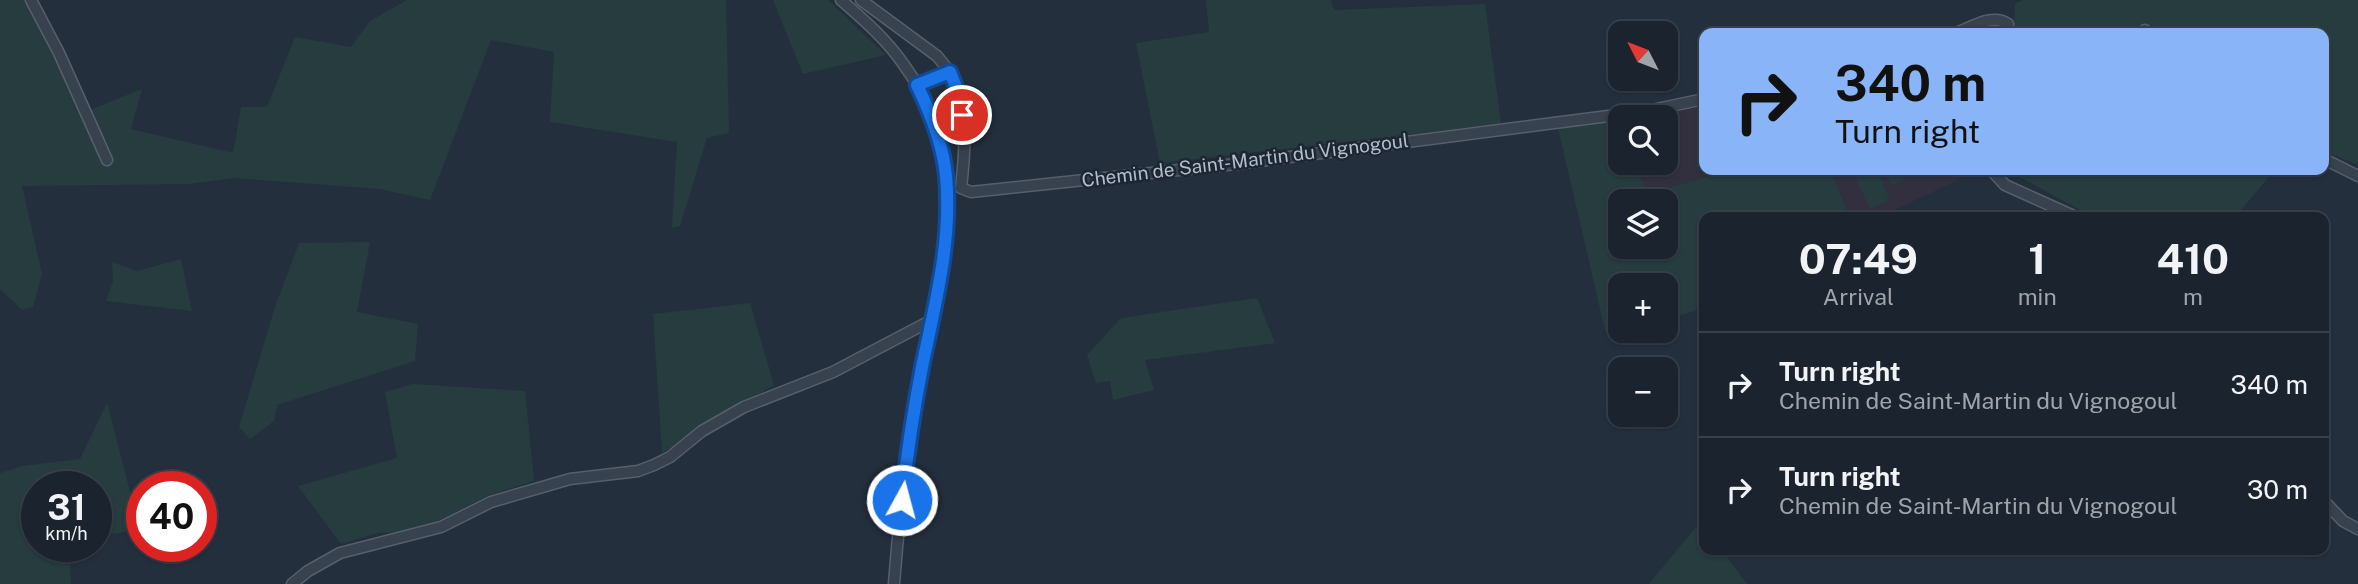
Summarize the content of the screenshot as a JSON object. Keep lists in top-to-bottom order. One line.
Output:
{"streets":{"street":["Chemin de Saint-Martin du Vignogoul"]},"north":"top left","page":{"map_buttons":["+","−"],"turn":["340 m","Turn right"],"eta":["07:49","Arrival","1","min","410","m"],"list":[{"name":"Turn right","note":"Chemin de Saint-Martin du Vignogoul","value":"340 m"},{"name":"Turn right","note":"Chemin de Saint-Martin du Vignogoul","value":"30 m"}],"speed":"31 km/h","limit":"40"}}
